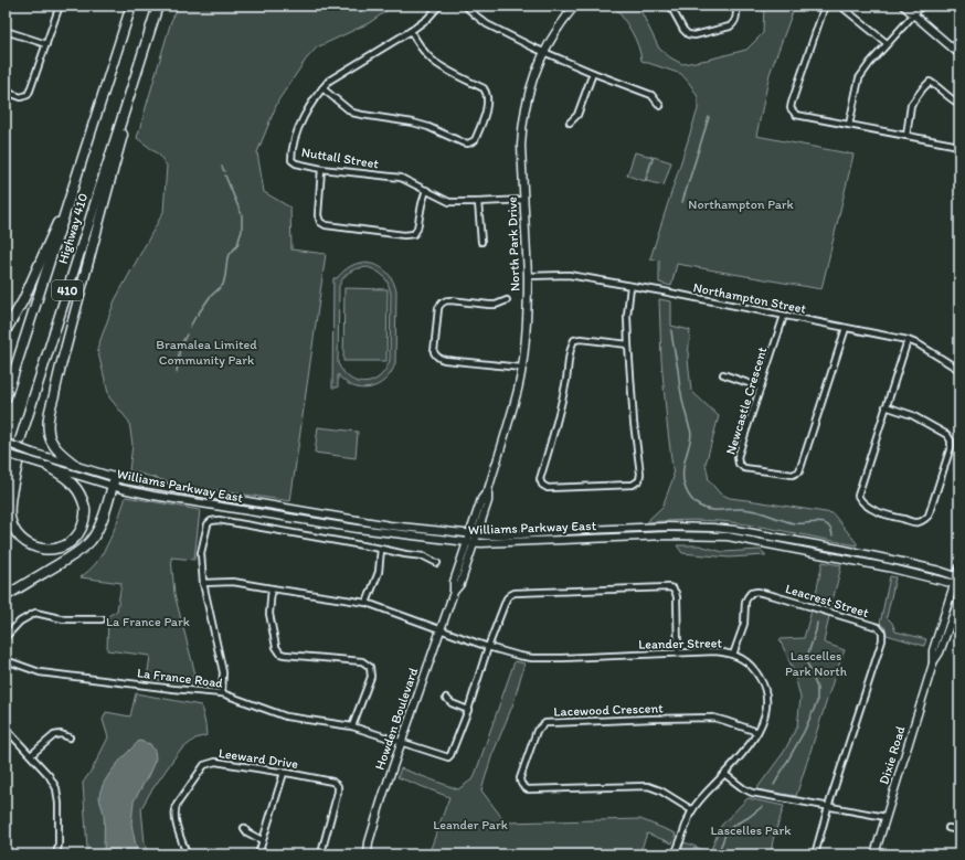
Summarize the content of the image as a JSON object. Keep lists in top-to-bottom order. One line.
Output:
{"streets":{"highway":["Highway 410","410"],"main road":["North Park Drive","Williams Parkway East","Howden Boulevard","Dixie Road"],"street":["Nuttall Street","Northampton Street","Newcastle Crescent","Leacrest Street","Leander Street","La France Road","Lacewood Crescent","Leeward Drive"]},"crossings":[["Nuttall Street","North Park Drive"],["North Park Drive","Northampton Street"],["North Park Drive","Williams Parkway East"],["North Park Drive","Howden Boulevard"],["Northampton Street","Newcastle Crescent"],["Williams Parkway East","Howden Boulevard"],["Williams Parkway East","Dixie Road"],["Leacrest Street","Leander Street"],["Leander Street","Lacewood Crescent"],["Leander Street","Howden Boulevard"],["La France Road","Howden Boulevard"]],"parks":["Northampton Park","Bramalea Limited Community Park","La France Park","Lascelles Park North","Leander Park","Lascelles Park"]}
